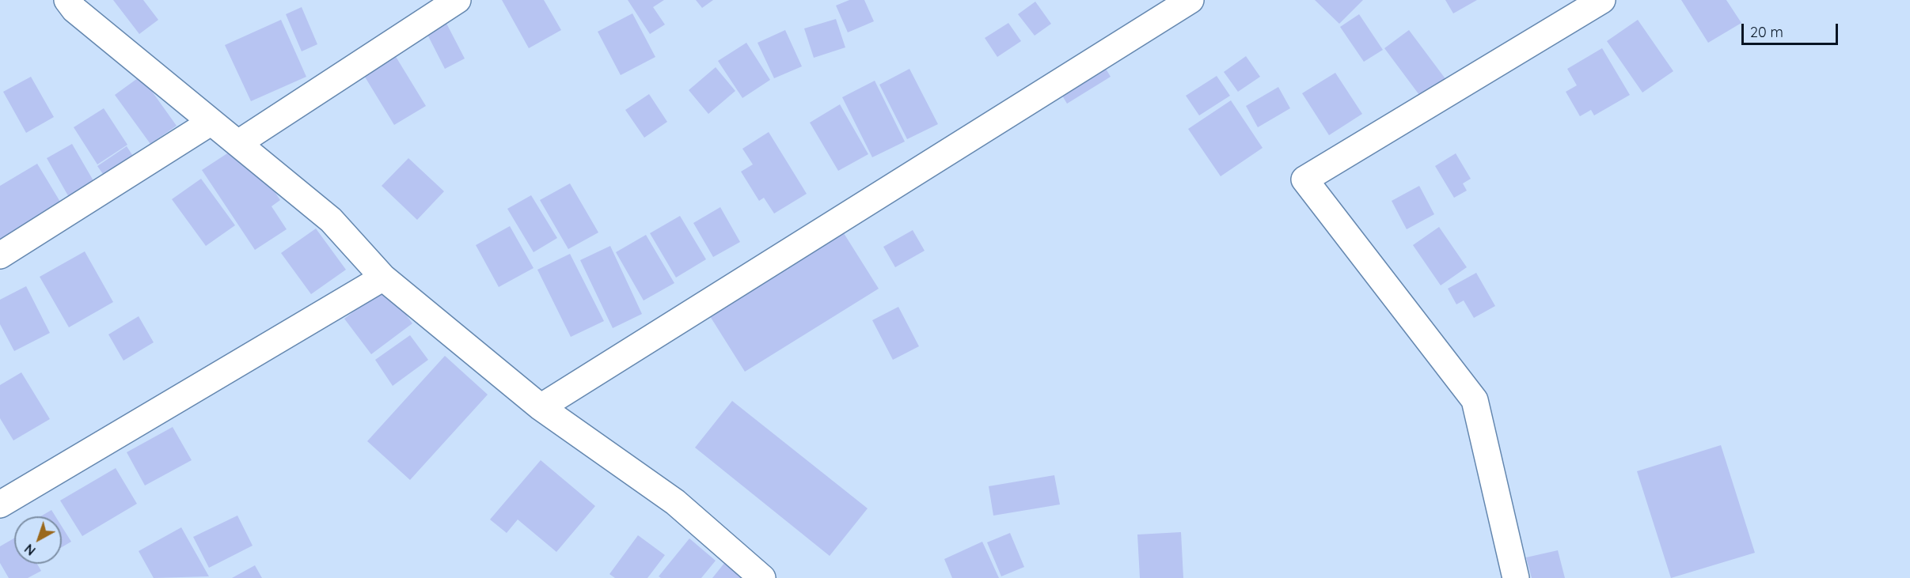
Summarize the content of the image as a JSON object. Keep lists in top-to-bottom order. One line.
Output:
{"scale_bar":"20 m","north":"bottom left"}
